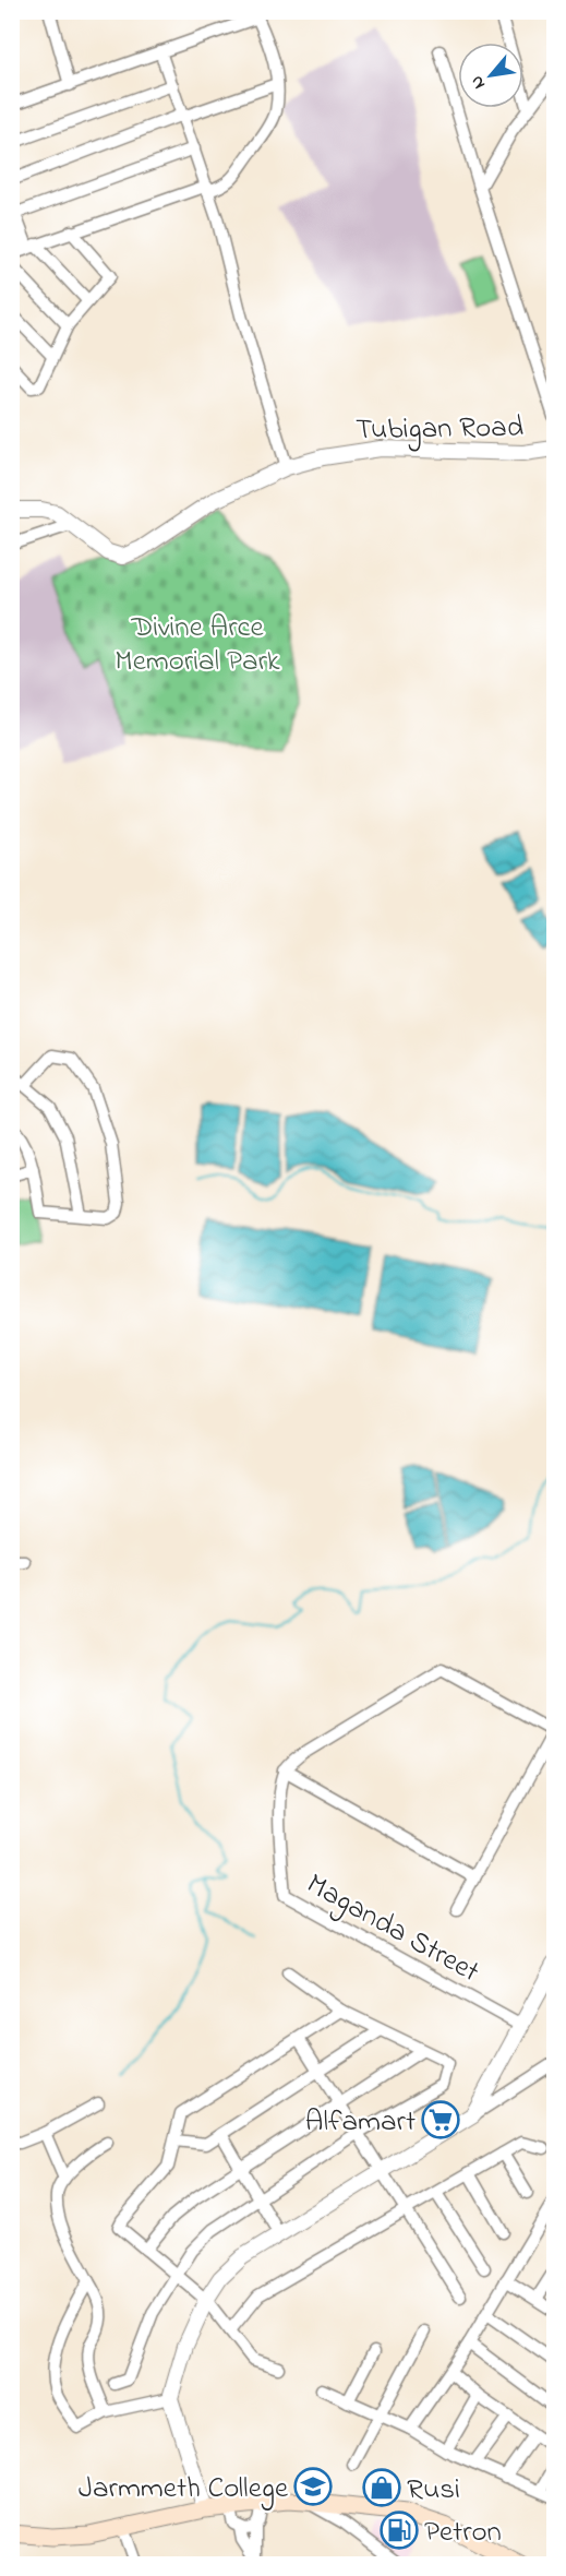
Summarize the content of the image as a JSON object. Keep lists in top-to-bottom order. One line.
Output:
{"streets":{"street":["Tubigan Road","Maganda Street"]},"parks":["Divine Arce Memorial Park"],"places":{"supermarket":["Alfamart"],"school or university":["Jarmmeth College"],"shop":["Rusi"],"fuel station":["Petron"]},"north":"bottom left"}
